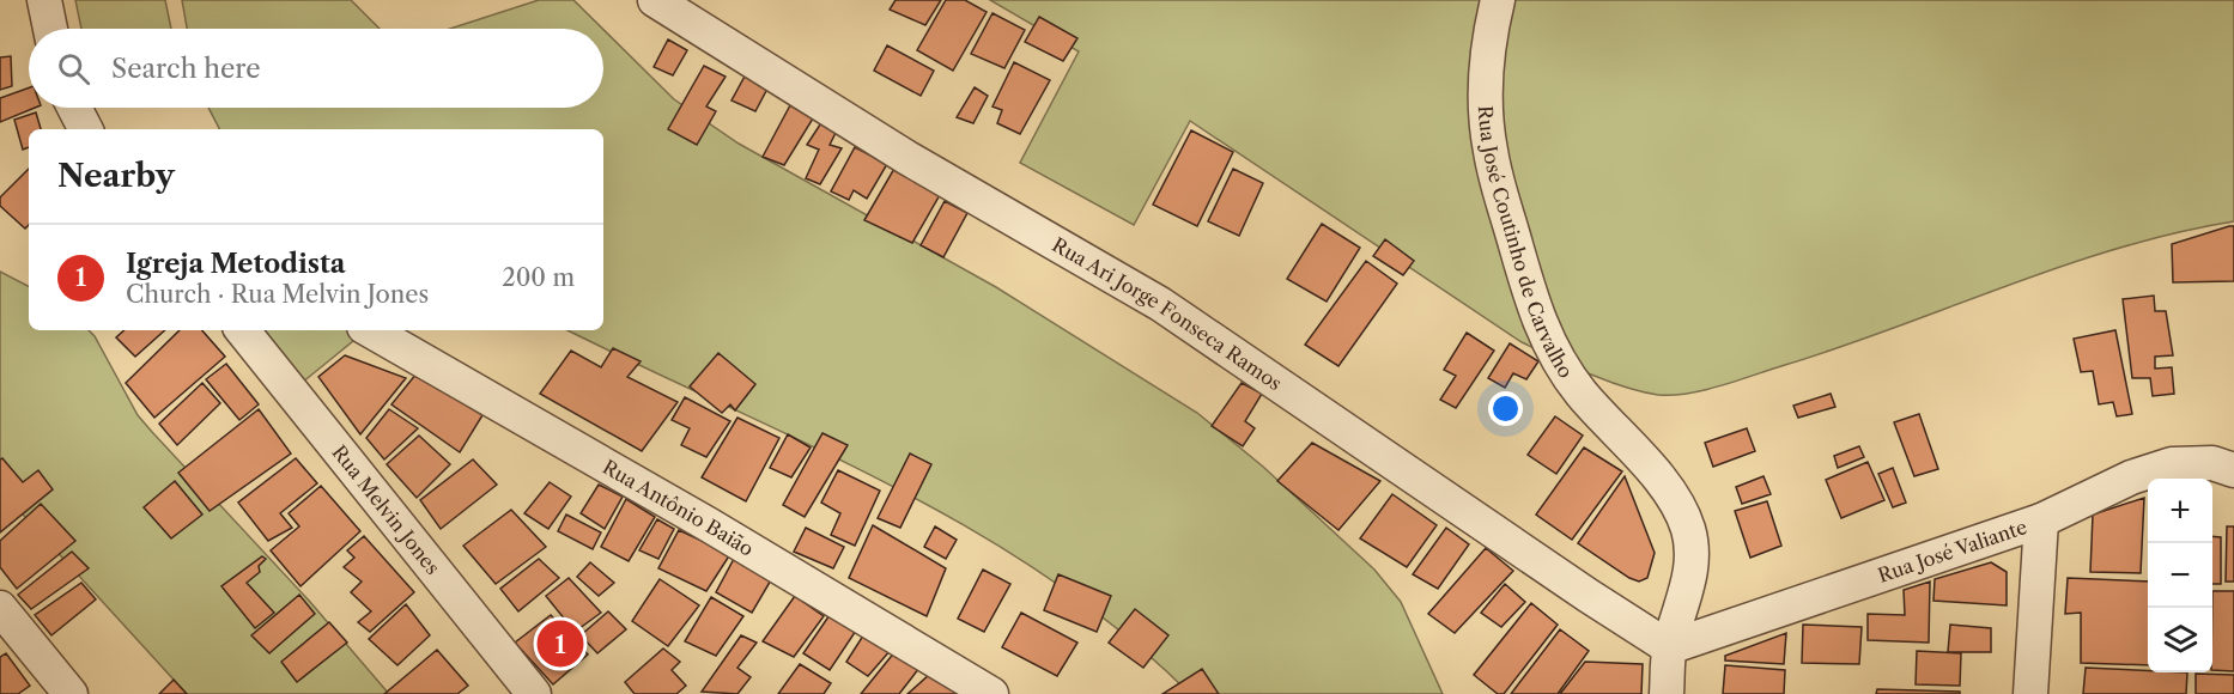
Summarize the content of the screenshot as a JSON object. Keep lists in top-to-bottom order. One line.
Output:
{"streets":{"street":["Rua José Coutinho de Carvalho","Rua Ari Jorge Fonseca Ramos","Rua Antônio Baião","Rua Melvin Jones","Rua José Valiante"]},"crossings":[["Rua José Coutinho de Carvalho","Rua Ari Jorge Fonseca Ramos"],["Rua José Coutinho de Carvalho","Rua José Valiante"],["Rua Ari Jorge Fonseca Ramos","Rua José Valiante"]],"page":{"search":"Search here","heading":"Nearby","list":[{"mark":"1","name":"Igreja Metodista","note":"Church · Rua Melvin Jones","value":"200 m"}],"map_buttons":["+","−"],"pins":"1"}}
